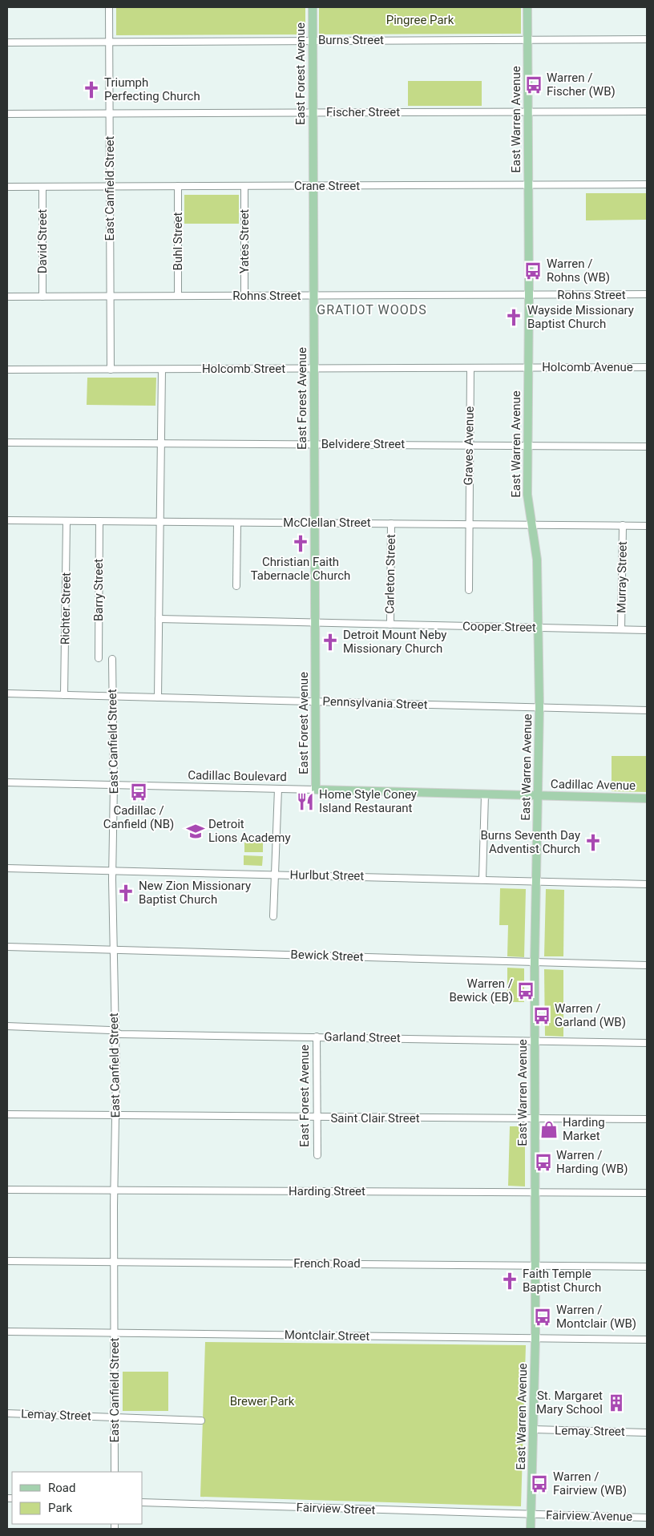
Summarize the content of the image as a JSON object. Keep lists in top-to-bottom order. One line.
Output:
{"streets":{"main road":["East Forest Avenue","East Warren Avenue","Cadillac Boulevard","Cadillac Avenue"],"street":["Burns Street","Fischer Street","Crane Street","East Canfield Street","David Street","Buhl Street","Yates Street","Rohns Street","Holcomb Avenue","Holcomb Street","Belvidere Street","Graves Avenue","McClellan Street","Carleton Street","Murray Street","Barry Street","Richter Street","Cooper Street","Pennsylvania Street","Hurlbut Street","Bewick Street","Garland Street","Saint Clair Street","Harding Street","French Road","Montclair Street","Lemay Street","Fairview Street","Fairview Avenue"]},"crossings":[["Burns Street","East Forest Avenue"],["Burns Street","East Warren Avenue"],["Burns Street","East Canfield Street"],["East Forest Avenue","Fischer Street"],["East Forest Avenue","Crane Street"],["East Forest Avenue","Rohns Street"],["East Forest Avenue","Holcomb Street"],["East Forest Avenue","Belvidere Street"],["East Forest Avenue","McClellan Street"],["East Forest Avenue","Cooper Street"],["East Forest Avenue","Pennsylvania Street"],["East Forest Avenue","Cadillac Boulevard"],["East Forest Avenue","Garland Street"],["East Forest Avenue","Saint Clair Street"],["Fischer Street","East Warren Avenue"],["Fischer Street","East Canfield Street"],["East Warren Avenue","Crane Street"],["East Warren Avenue","Rohns Street"],["East Warren Avenue","Holcomb Avenue"],["East Warren Avenue","Holcomb Street"],["East Warren Avenue","Belvidere Street"],["East Warren Avenue","McClellan Street"],["East Warren Avenue","Cooper Street"],["East Warren Avenue","Pennsylvania Street"],["East Warren Avenue","Cadillac Boulevard"],["East Warren Avenue","Cadillac Avenue"],["East Warren Avenue","Hurlbut Street"],["East Warren Avenue","Bewick Street"],["East Warren Avenue","Garland Street"],["East Warren Avenue","Saint Clair Street"],["East Warren Avenue","Harding Street"],["East Warren Avenue","French Road"],["East Warren Avenue","Montclair Street"],["East Warren Avenue","Lemay Street"],["East Warren Avenue","Fairview Street"],["East Warren Avenue","Fairview Avenue"],["Crane Street","East Canfield Street"],["Crane Street","David Street"],["Crane Street","Buhl Street"],["Crane Street","Yates Street"],["East Canfield Street","Rohns Street"],["East Canfield Street","Holcomb Street"],["East Canfield Street","Pennsylvania Street"],["East Canfield Street","Cadillac Boulevard"],["East Canfield Street","Hurlbut Street"],["East Canfield Street","Bewick Street"],["East Canfield Street","Garland Street"],["East Canfield Street","Saint Clair Street"],["East Canfield Street","Harding Street"],["East Canfield Street","French Road"],["East Canfield Street","Montclair Street"],["East Canfield Street","Lemay Street"],["David Street","Rohns Street"],["Buhl Street","Rohns Street"],["Yates Street","Rohns Street"],["Holcomb Avenue","Holcomb Street"],["Holcomb Street","Graves Avenue"],["Belvidere Street","Graves Avenue"],["Graves Avenue","McClellan Street"],["McClellan Street","Carleton Street"],["McClellan Street","Murray Street"],["McClellan Street","Barry Street"],["McClellan Street","Richter Street"],["Carleton Street","Cooper Street"],["Murray Street","Cooper Street"],["Richter Street","Pennsylvania Street"],["Cadillac Boulevard","Cadillac Avenue"],["Fairview Street","Fairview Avenue"]],"districts":["GRATIOT WOODS"],"parks":["Pingree Park","Brewer Park"],"places":{"bus stop":["Warren / Fischer (WB)","Warren / Rohns (WB)","Cadillac / Canfield (NB)","Warren / Bewick (EB)","Warren / Garland (WB)","Warren / Harding (WB)","Warren / Montclair (WB)","Warren / Fairview (WB)"],"church":["Triumph Perfecting Church","Wayside Missionary Baptist Church","Christian Faith Tabernacle Church","Detroit Mount Neby Missionary Church","Burns Seventh Day Adventist Church","New Zion Missionary Baptist Church","Faith Temple Baptist Church"],"restaurant":["Home Style Coney Island Restaurant"],"school or university":["Detroit Lions Academy"],"shop":["Harding Market"],"building":["St. Margaret Mary School"]},"legend":["Road","Park"]}
